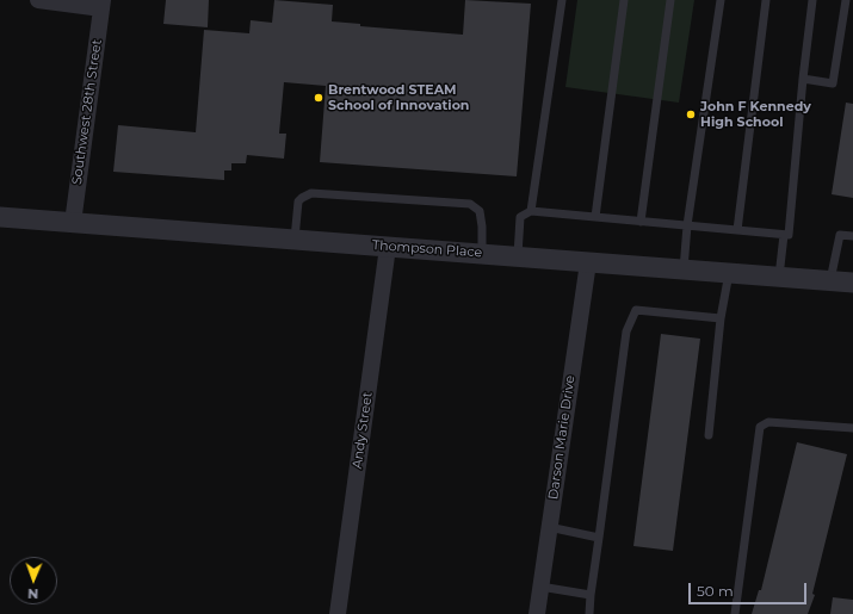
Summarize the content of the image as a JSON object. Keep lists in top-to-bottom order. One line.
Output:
{"streets":{"street":["Southwest 28th Street","Thompson Place","Andy Street","Darson Marie Drive"]},"crossings":[["Southwest 28th Street","Thompson Place"],["Thompson Place","Andy Street"],["Thompson Place","Darson Marie Drive"]],"places":["Brentwood STEAM School of Innovation","John F Kennedy High School"],"scale_bar":"50 m","north":"bottom"}
